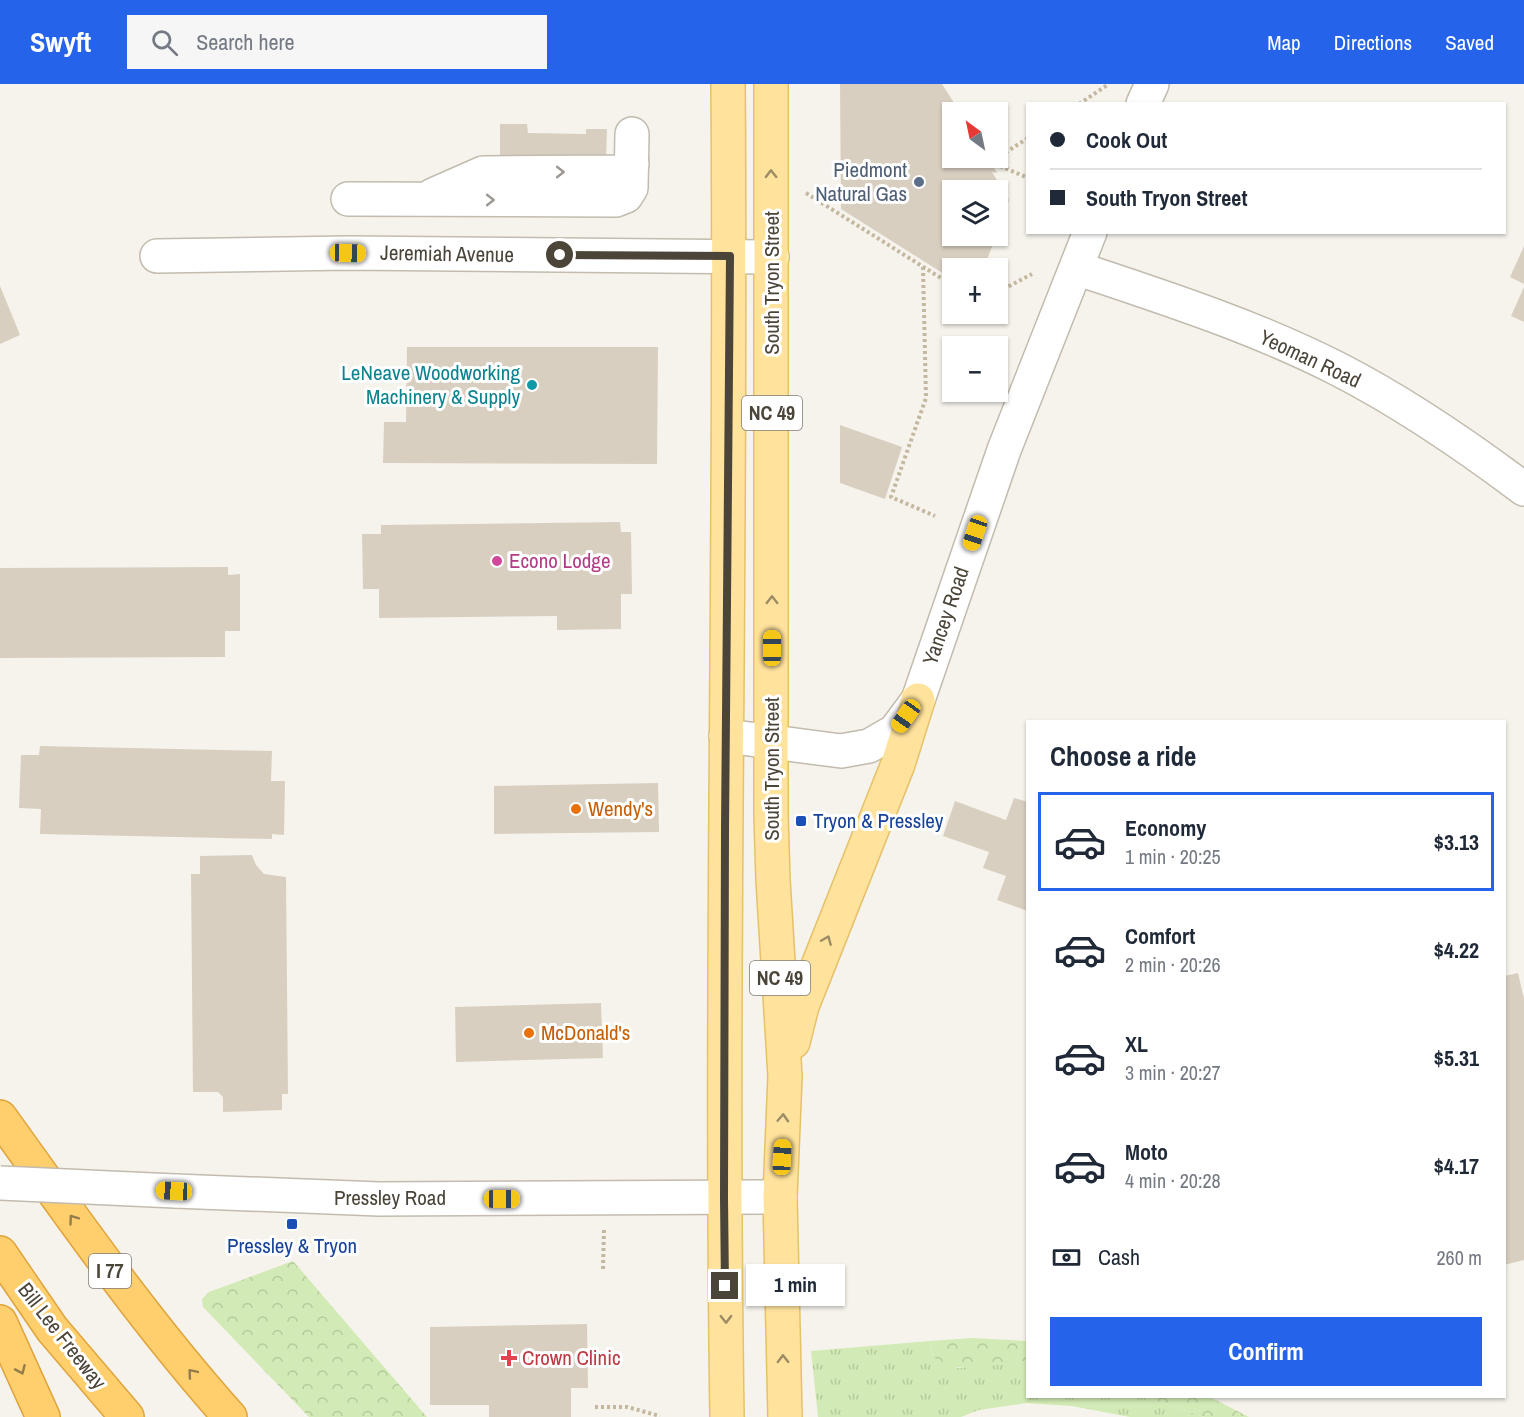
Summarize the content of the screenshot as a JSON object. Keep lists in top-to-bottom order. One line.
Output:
{"streets":{"highway":["I 77","Bill Lee Freeway"],"main road":["South Tryon Street","NC 49"],"street":["Jeremiah Avenue","Yeoman Road","Yancey Road","Pressley Road"]},"crossings":[["Jeremiah Avenue","South Tryon Street"],["South Tryon Street","Yancey Road"],["South Tryon Street","Pressley Road"],["Yeoman Road","Yancey Road"]],"places":{"other":["Piedmont Natural Gas","LeNeave Woodworking Machinery & Supply","Econo Lodge","Wendy's","McDonald's"],"transit":["Tryon & Pressley","Pressley & Tryon"],"health":["Crown Clinic"]},"north":"top left","page":{"header":"Swyft","search":"Search here","nav":["Map","Directions","Saved"],"map_buttons":["+","−"],"banner":["Cook Out","South Tryon Street"],"heading":"Choose a ride","list":[{"name":"Economy","note":"1 min · 20:25","value":"$3.13"},{"name":"Comfort","note":"2 min · 20:26","value":"$4.22"},{"name":"XL","note":"3 min · 20:27","value":"$5.31"},{"name":"Moto","note":"4 min · 20:28","value":"$4.17"}],"pay":["Cash","260 m"],"bubble":"1 min","buttons":"Confirm"}}
